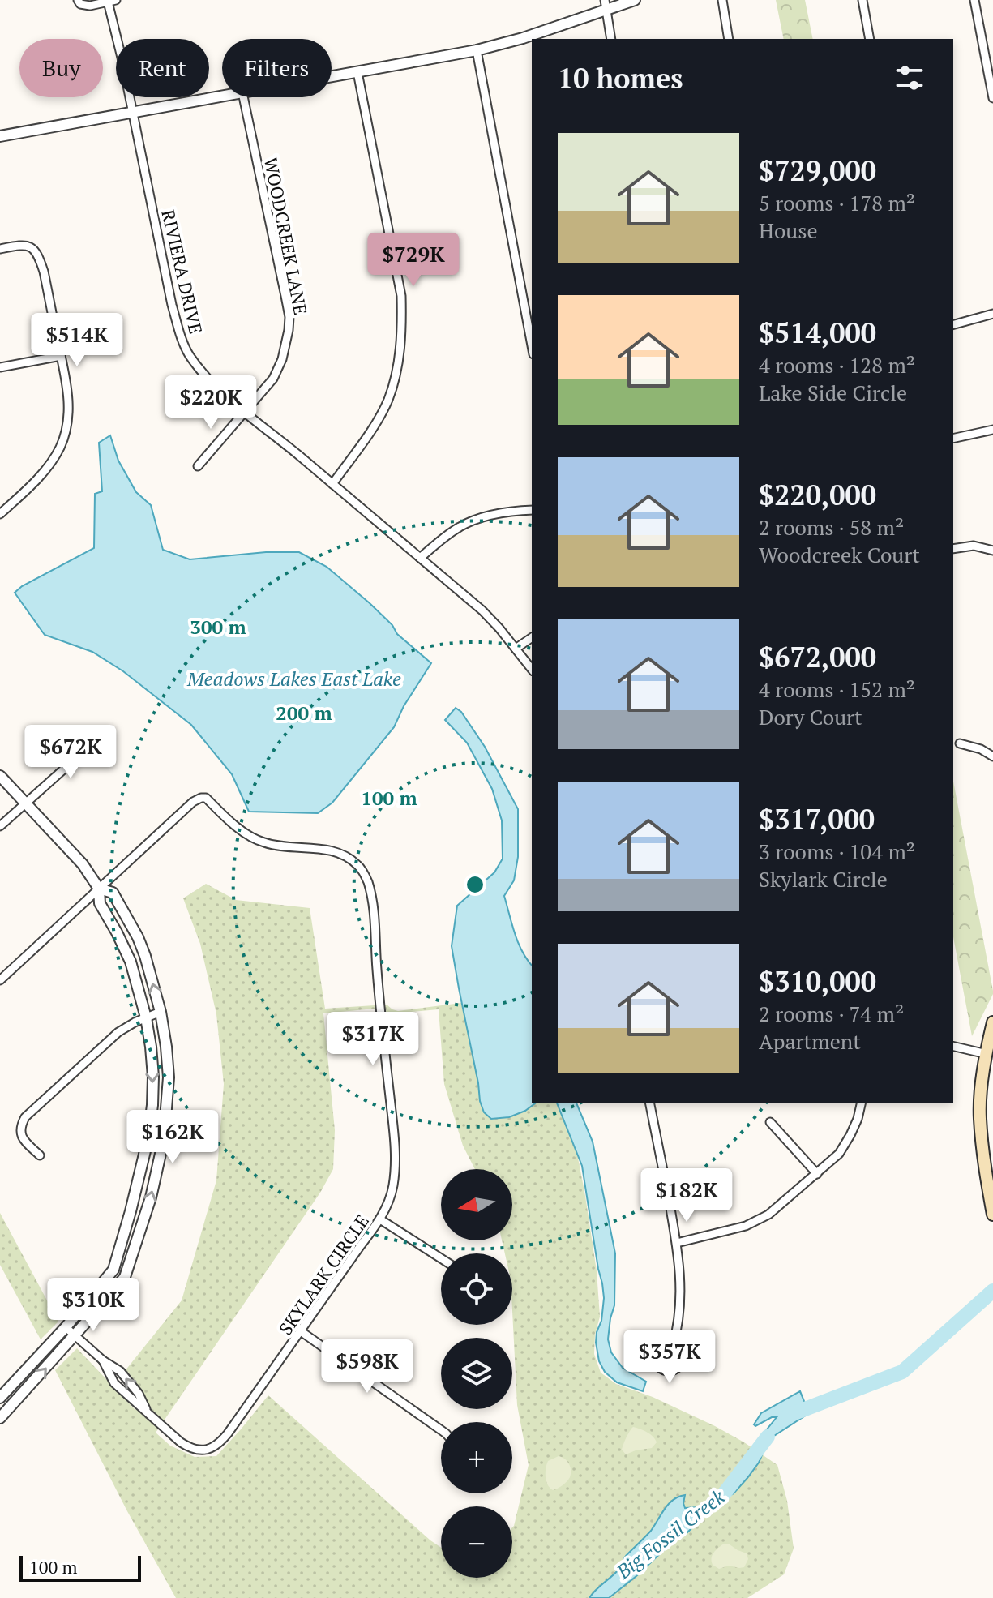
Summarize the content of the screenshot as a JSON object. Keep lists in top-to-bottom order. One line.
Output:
{"streets":{"street":["WOODCREEK LANE","RIVIERA DRIVE","SKYLARK CIRCLE"]},"crossings":[["WOODCREEK LANE","RIVIERA DRIVE"]],"water":["Meadows Lakes East Lake","Big Fossil Creek"],"scale_bar":"100 m","north":"left","page":{"chip":["Buy","Rent","Filters"],"heading":"10 homes","list":[{"name":"$729,000","note":"5 rooms · 178 m² · House"},{"name":"$514,000","note":"4 rooms · 128 m² · Lake Side Circle"},{"name":"$220,000","note":"2 rooms · 58 m² · Woodcreek Court"},{"name":"$672,000","note":"4 rooms · 152 m² · Dory Court"},{"name":"$317,000","note":"3 rooms · 104 m² · Skylark Circle"},{"name":"$310,000","note":"2 rooms · 74 m² · Apartment"}],"price":["$729K","$514K","$220K","$672K","$317K","$162K","$182K","$310K","$357K","$598K"],"map_buttons":["+","−"],"scale":"100 m"},"rings":["300 m","200 m","100 m"]}
